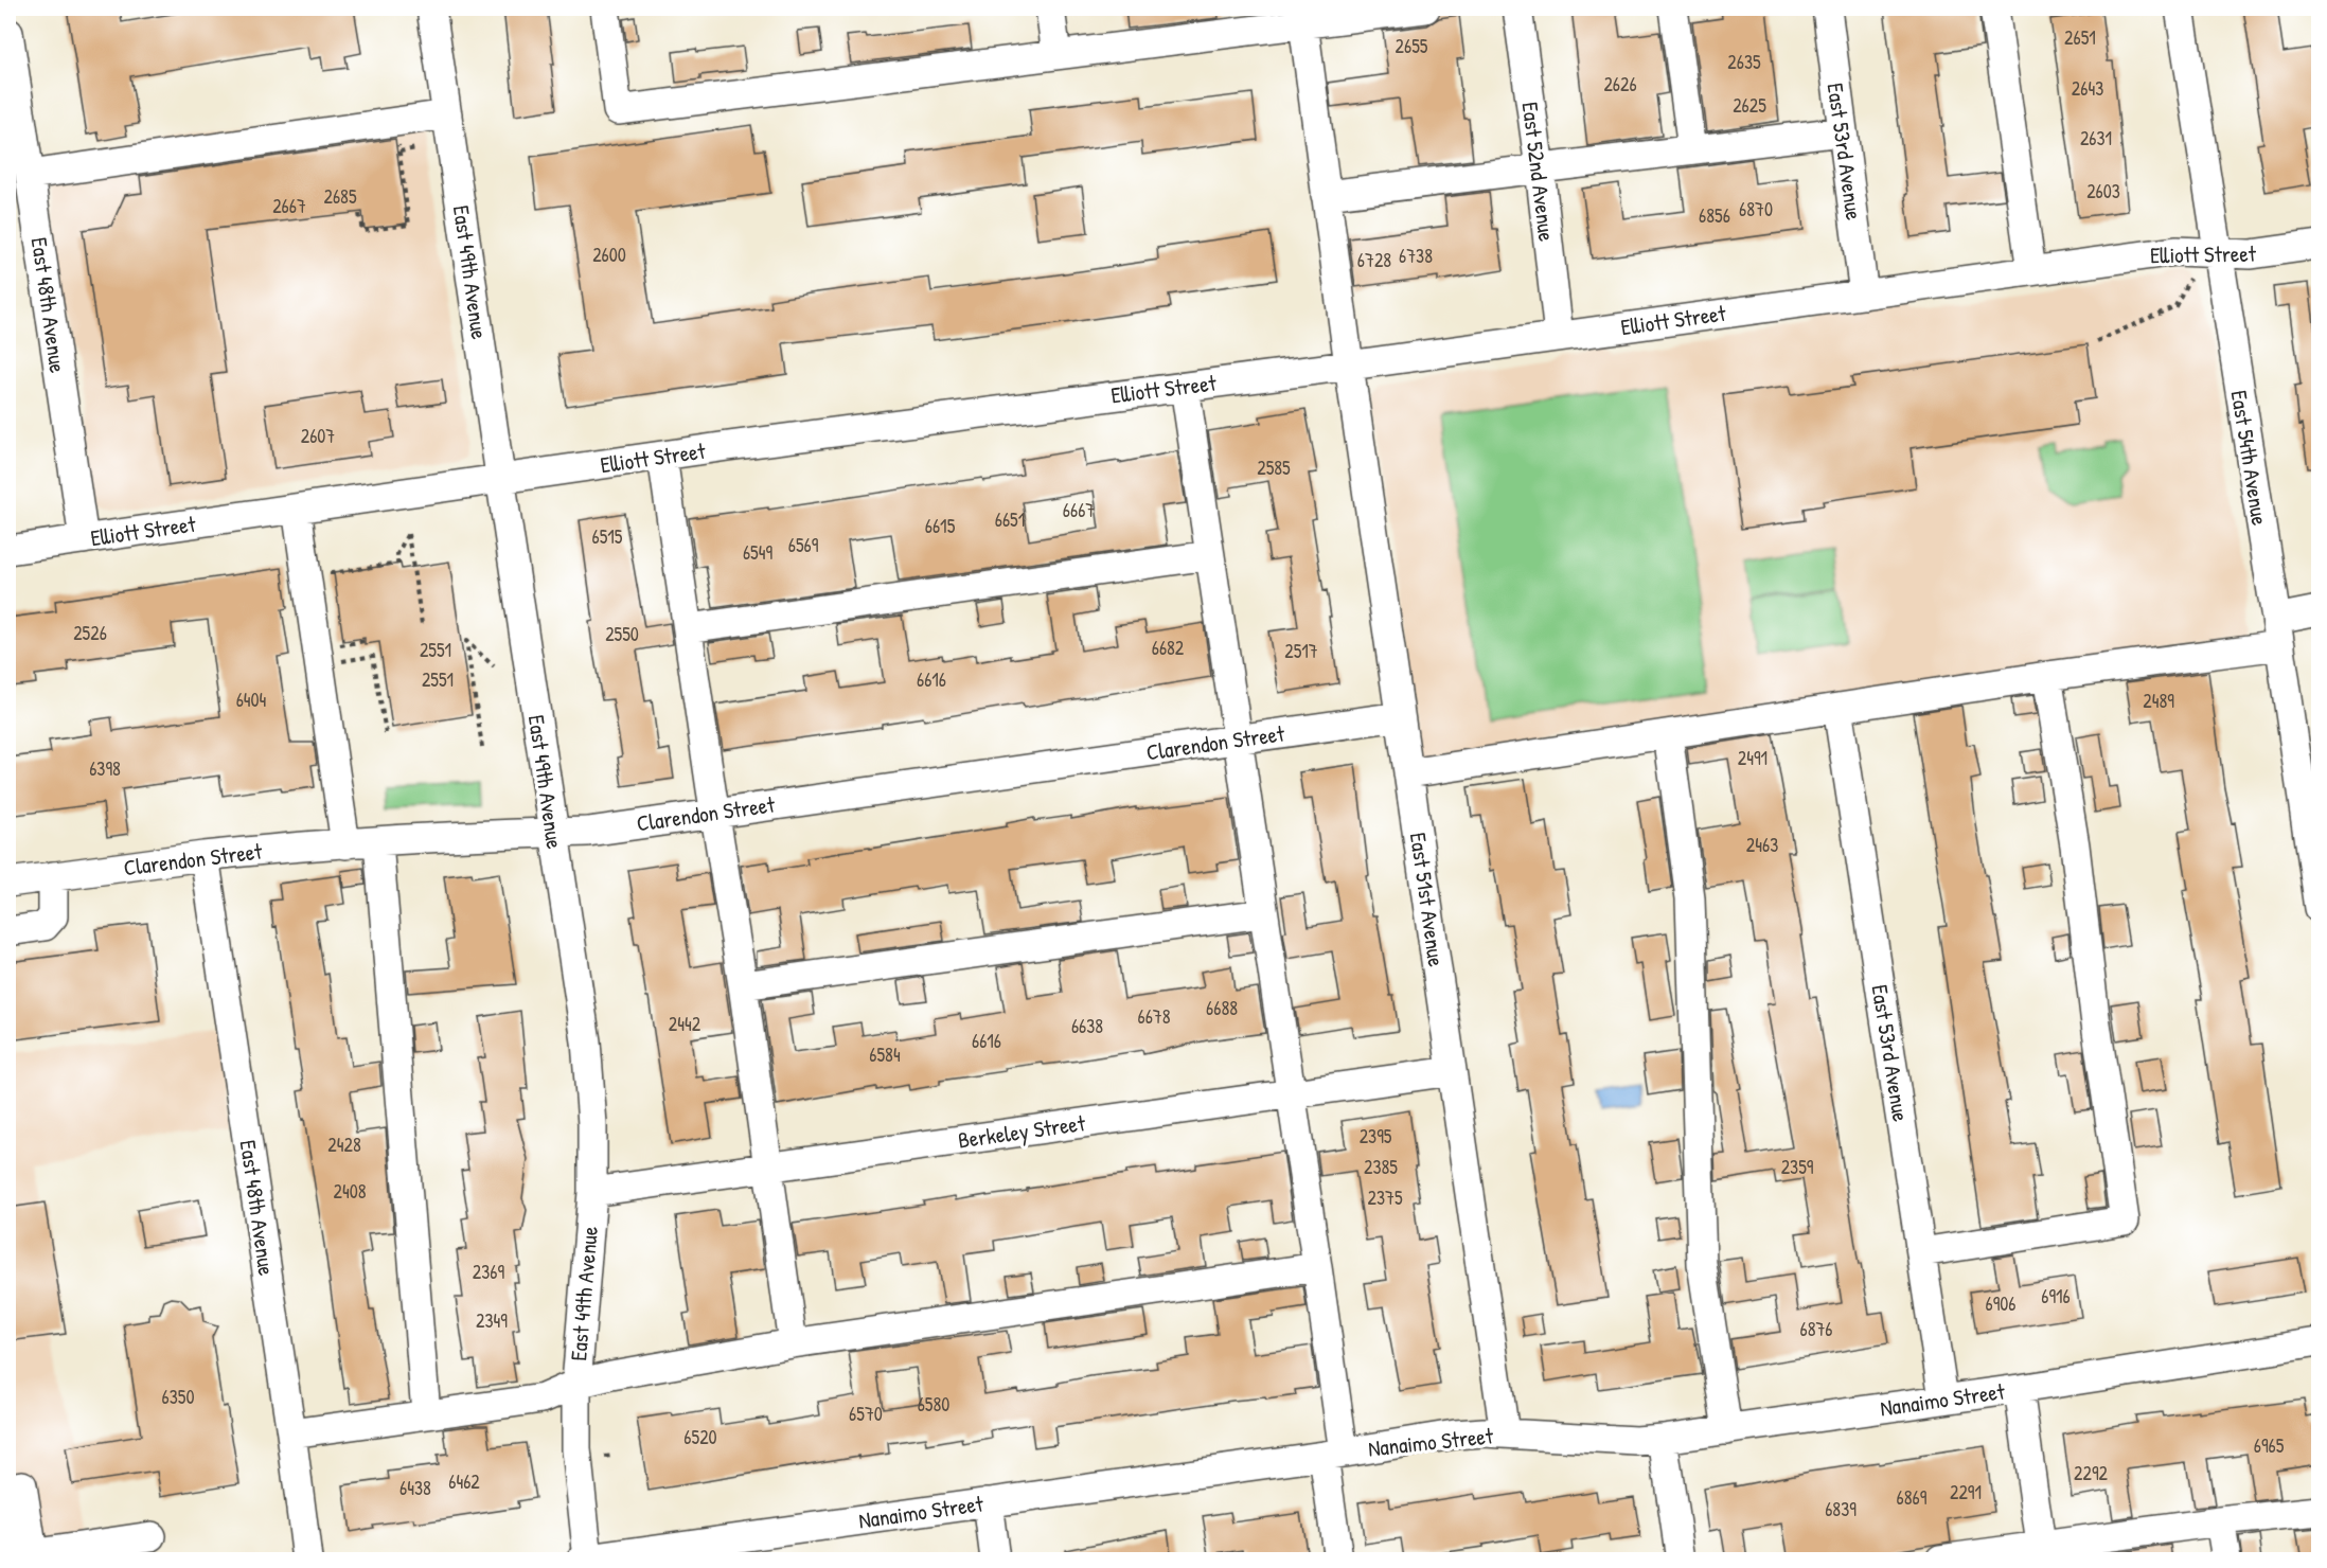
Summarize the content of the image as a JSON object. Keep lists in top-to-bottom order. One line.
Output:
{"streets":{"street":["East 53rd Avenue","East 52nd Avenue","Elliott Street","East 49th Avenue","East 48th Avenue","East 54th Avenue","Clarendon Street","East 51st Avenue","Berkeley Street","Nanaimo Street"]},"crossings":[["East 53rd Avenue","Elliott Street"],["East 53rd Avenue","Nanaimo Street"],["East 52nd Avenue","Elliott Street"],["Elliott Street","East 49th Avenue"],["Elliott Street","East 48th Avenue"],["Elliott Street","East 54th Avenue"],["Elliott Street","East 51st Avenue"],["East 49th Avenue","Clarendon Street"],["East 49th Avenue","Berkeley Street"],["East 49th Avenue","Nanaimo Street"],["East 48th Avenue","Clarendon Street"],["Clarendon Street","East 51st Avenue"],["East 51st Avenue","Berkeley Street"],["East 51st Avenue","Nanaimo Street"]],"house_numbers":["2651","2655","2635","2626","2643","2625","2631","2603","2685","2667","6870","6856","2600","6738","6728","2607","2585","6667","6651","6615","6515","6569","6549","2526","2550","6682","2551","2517","2551","6616","6404","2489","2491","6398","2463","6688","6678","2442","6638","6616","6584","2395","2428","2385","2359","2408","2375","2369","6916","6906","2349","6876","6350","6580","6570","6520","6965","2292","6462","6438","2291","6869","6839"]}
